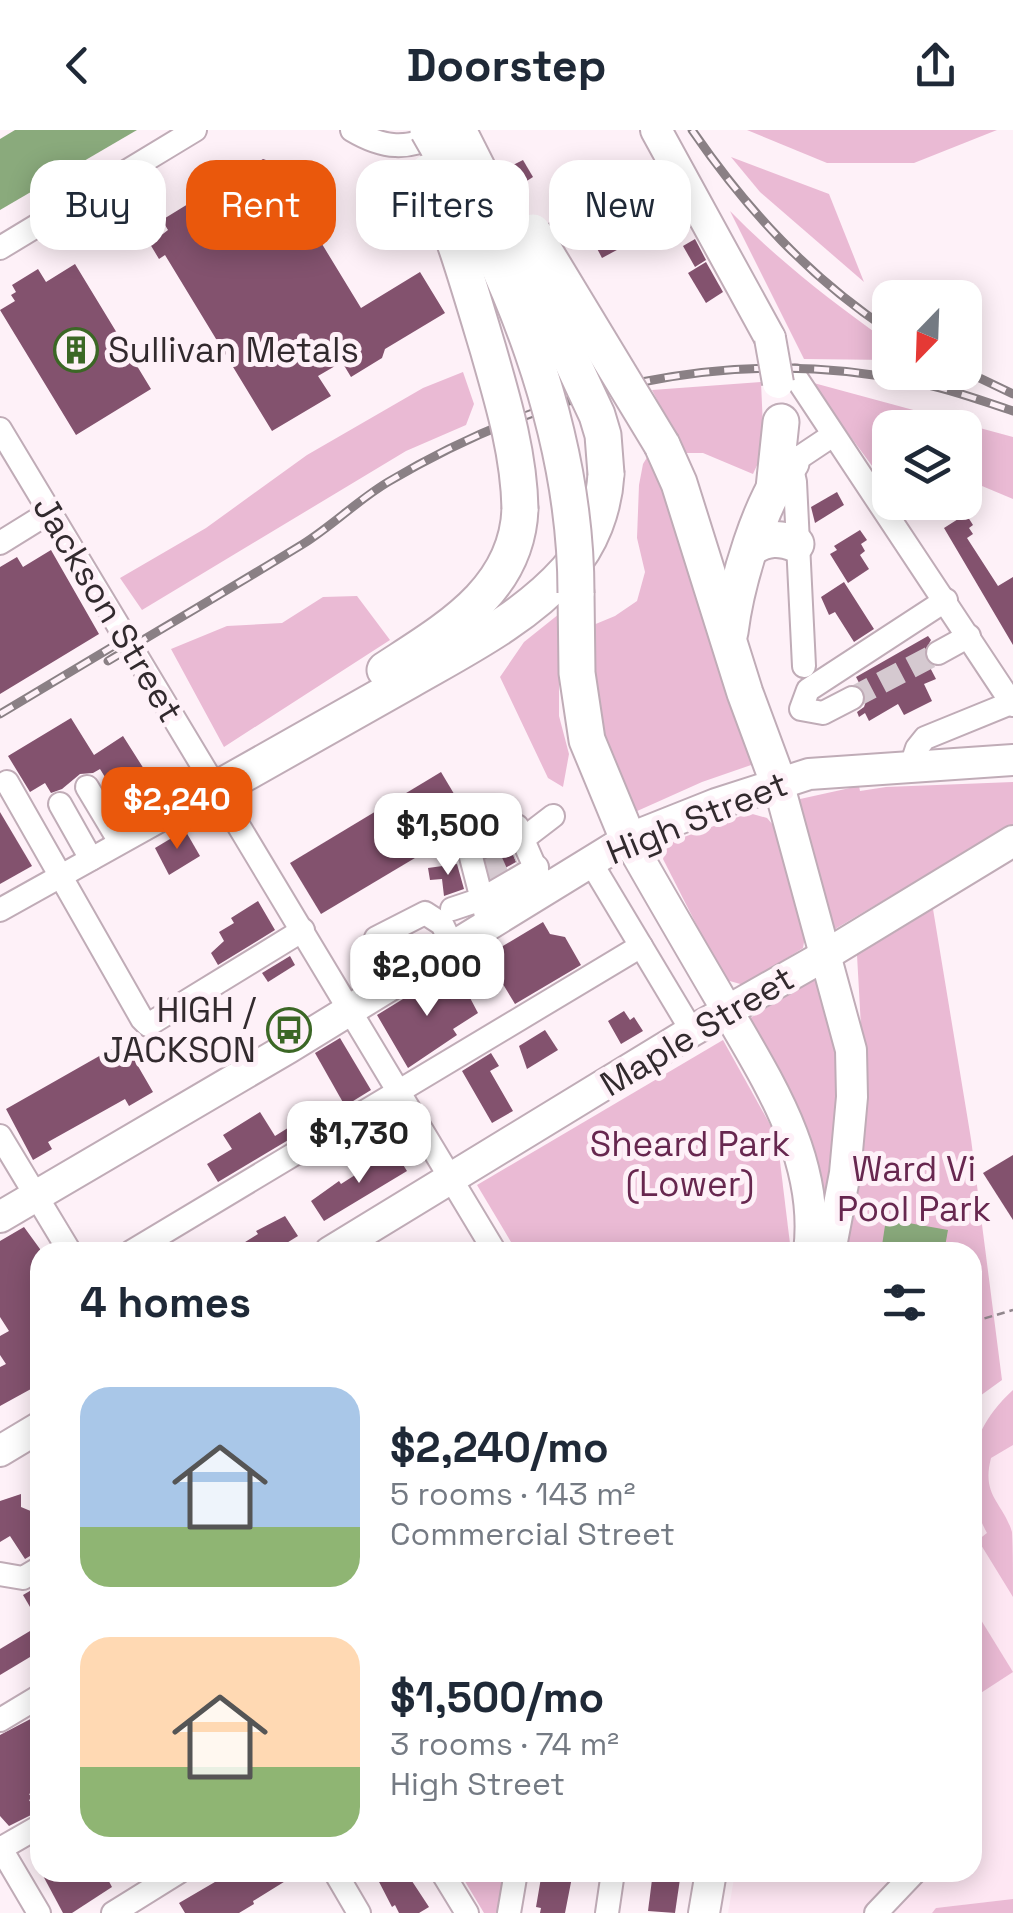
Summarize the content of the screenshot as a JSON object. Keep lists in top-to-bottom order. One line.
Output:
{"streets":{"main road":["High Street","Maple Street"],"street":["Jackson Street"]},"crossings":[["Jackson Street","High Street"],["Jackson Street","Maple Street"]],"parks":["Sheard Park (Lower)","Ward Vi Pool Park"],"places":{"building":["Sullivan Metals"],"bus stop":["HIGH / JACKSON"]},"north":"bottom left","page":{"header":"Doorstep","chip":["Buy","Rent","Filters","New"],"price":["$2,240","$1,500","$2,000","$1,730"],"heading":"4 homes","list":[{"name":"$2,240/mo","note":"5 rooms · 143 m² · Commercial Street"},{"name":"$1,500/mo","note":"3 rooms · 74 m² · High Street"}]}}
